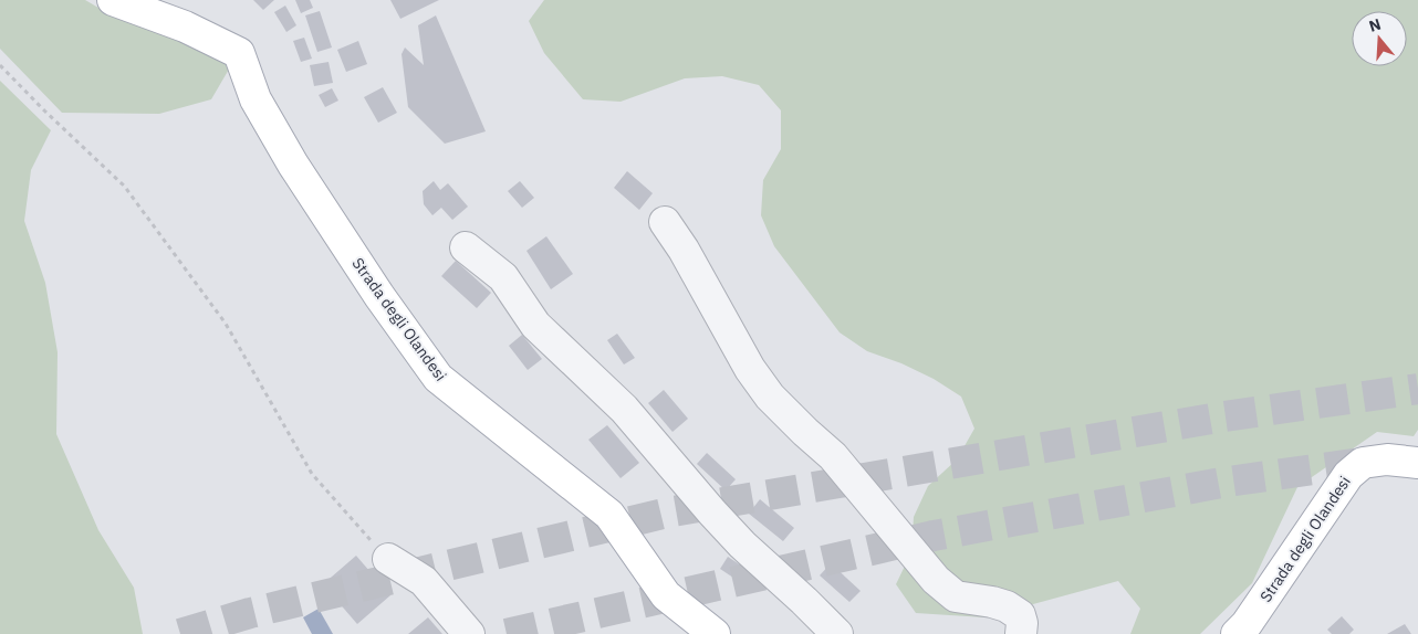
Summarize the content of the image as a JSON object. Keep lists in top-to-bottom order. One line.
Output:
{"streets":{"main road":["Strada degli Olandesi"]},"north":"top"}
